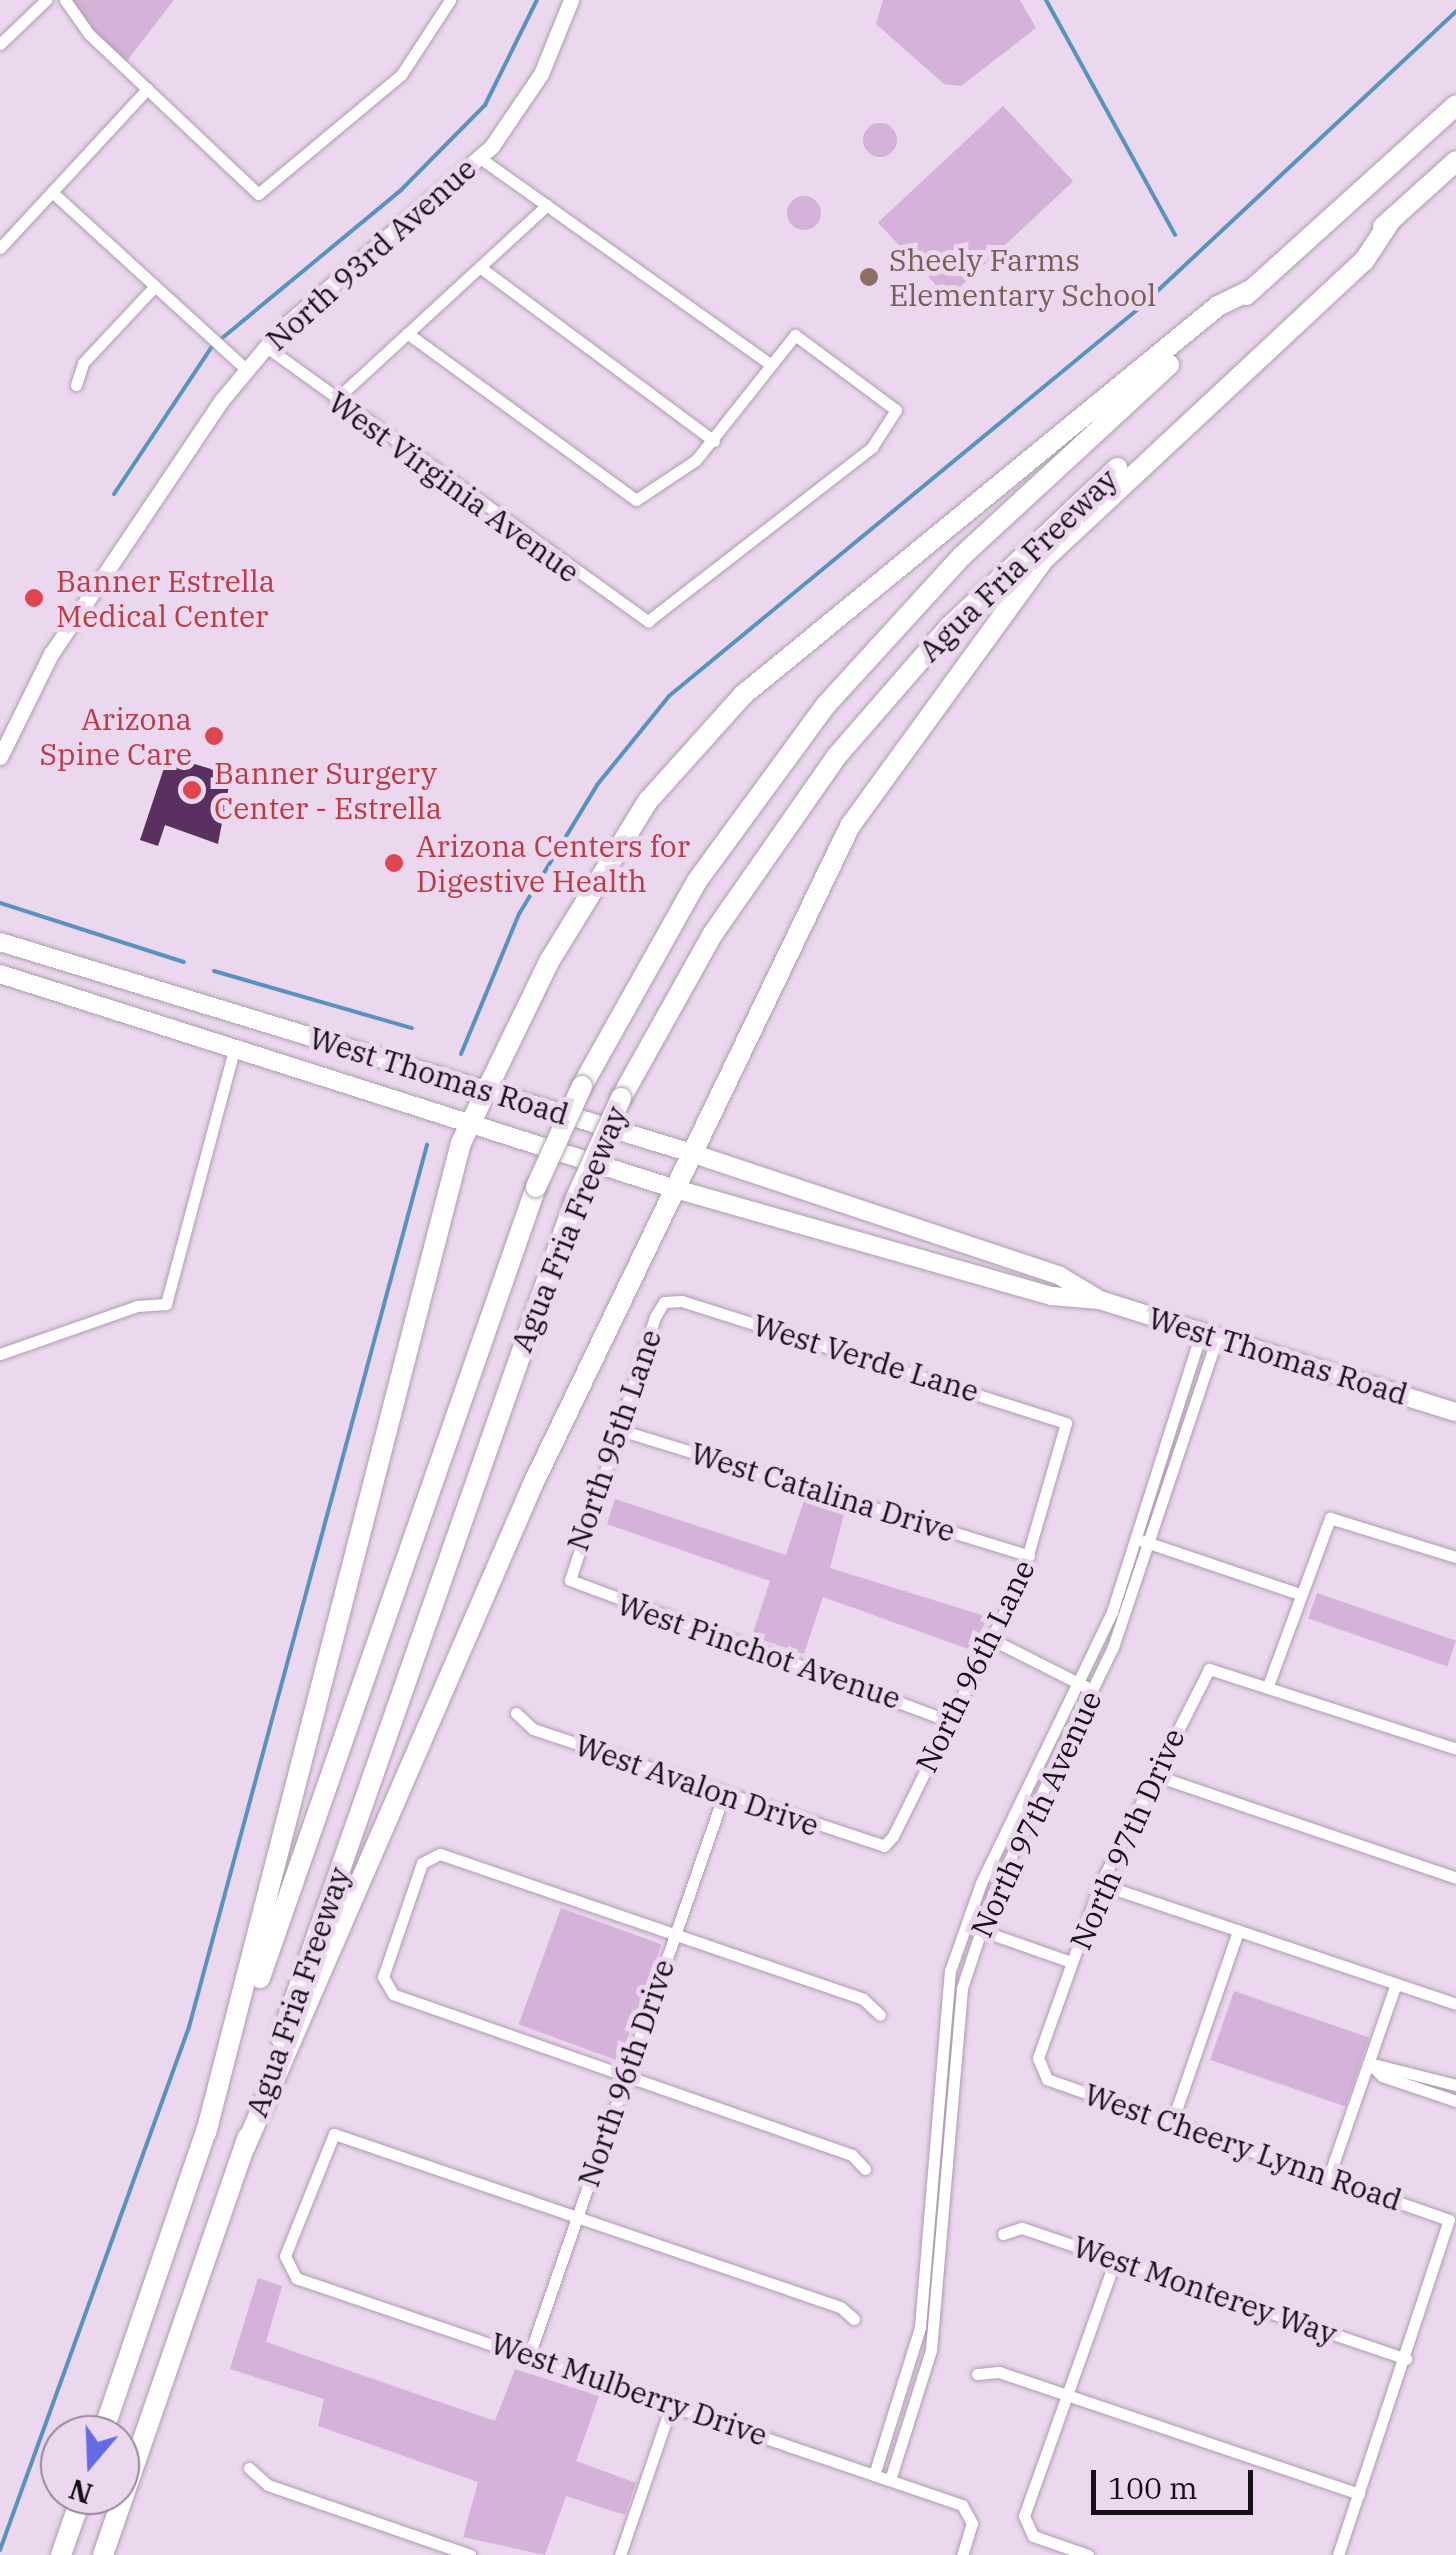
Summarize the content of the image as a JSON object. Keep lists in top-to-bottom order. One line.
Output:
{"streets":{"highway":["Agua Fria Freeway"],"main road":["West Thomas Road"],"street":["North 93rd Avenue","West Virginia Avenue","West Verde Lane","North 95th Lane","West Catalina Drive","West Pinchot Avenue","North 96th Lane","West Avalon Drive","North 97th Avenue","North 97th Drive","North 96th Drive","West Cheery Lynn Road","West Monterey Way","West Mulberry Drive"]},"crossings":[["North 93rd Avenue","West Virginia Avenue"],["West Thomas Road","North 97th Avenue"],["West Verde Lane","North 95th Lane"],["West Verde Lane","North 96th Lane"],["North 95th Lane","West Catalina Drive"],["North 95th Lane","West Pinchot Avenue"],["West Catalina Drive","North 96th Lane"],["West Pinchot Avenue","North 96th Lane"],["North 96th Lane","West Avalon Drive"],["West Avalon Drive","North 96th Drive"],["North 97th Avenue","West Mulberry Drive"],["North 97th Drive","West Cheery Lynn Road"],["North 96th Drive","West Mulberry Drive"],["West Cheery Lynn Road","West Monterey Way"]],"places":["Sheely Farms Elementary School","Banner Estrella Medical Center","Arizona Spine Care","Banner Surgery Center - Estrella","Arizona Centers for Digestive Health"],"scale_bar":"100 m","north":"bottom"}
